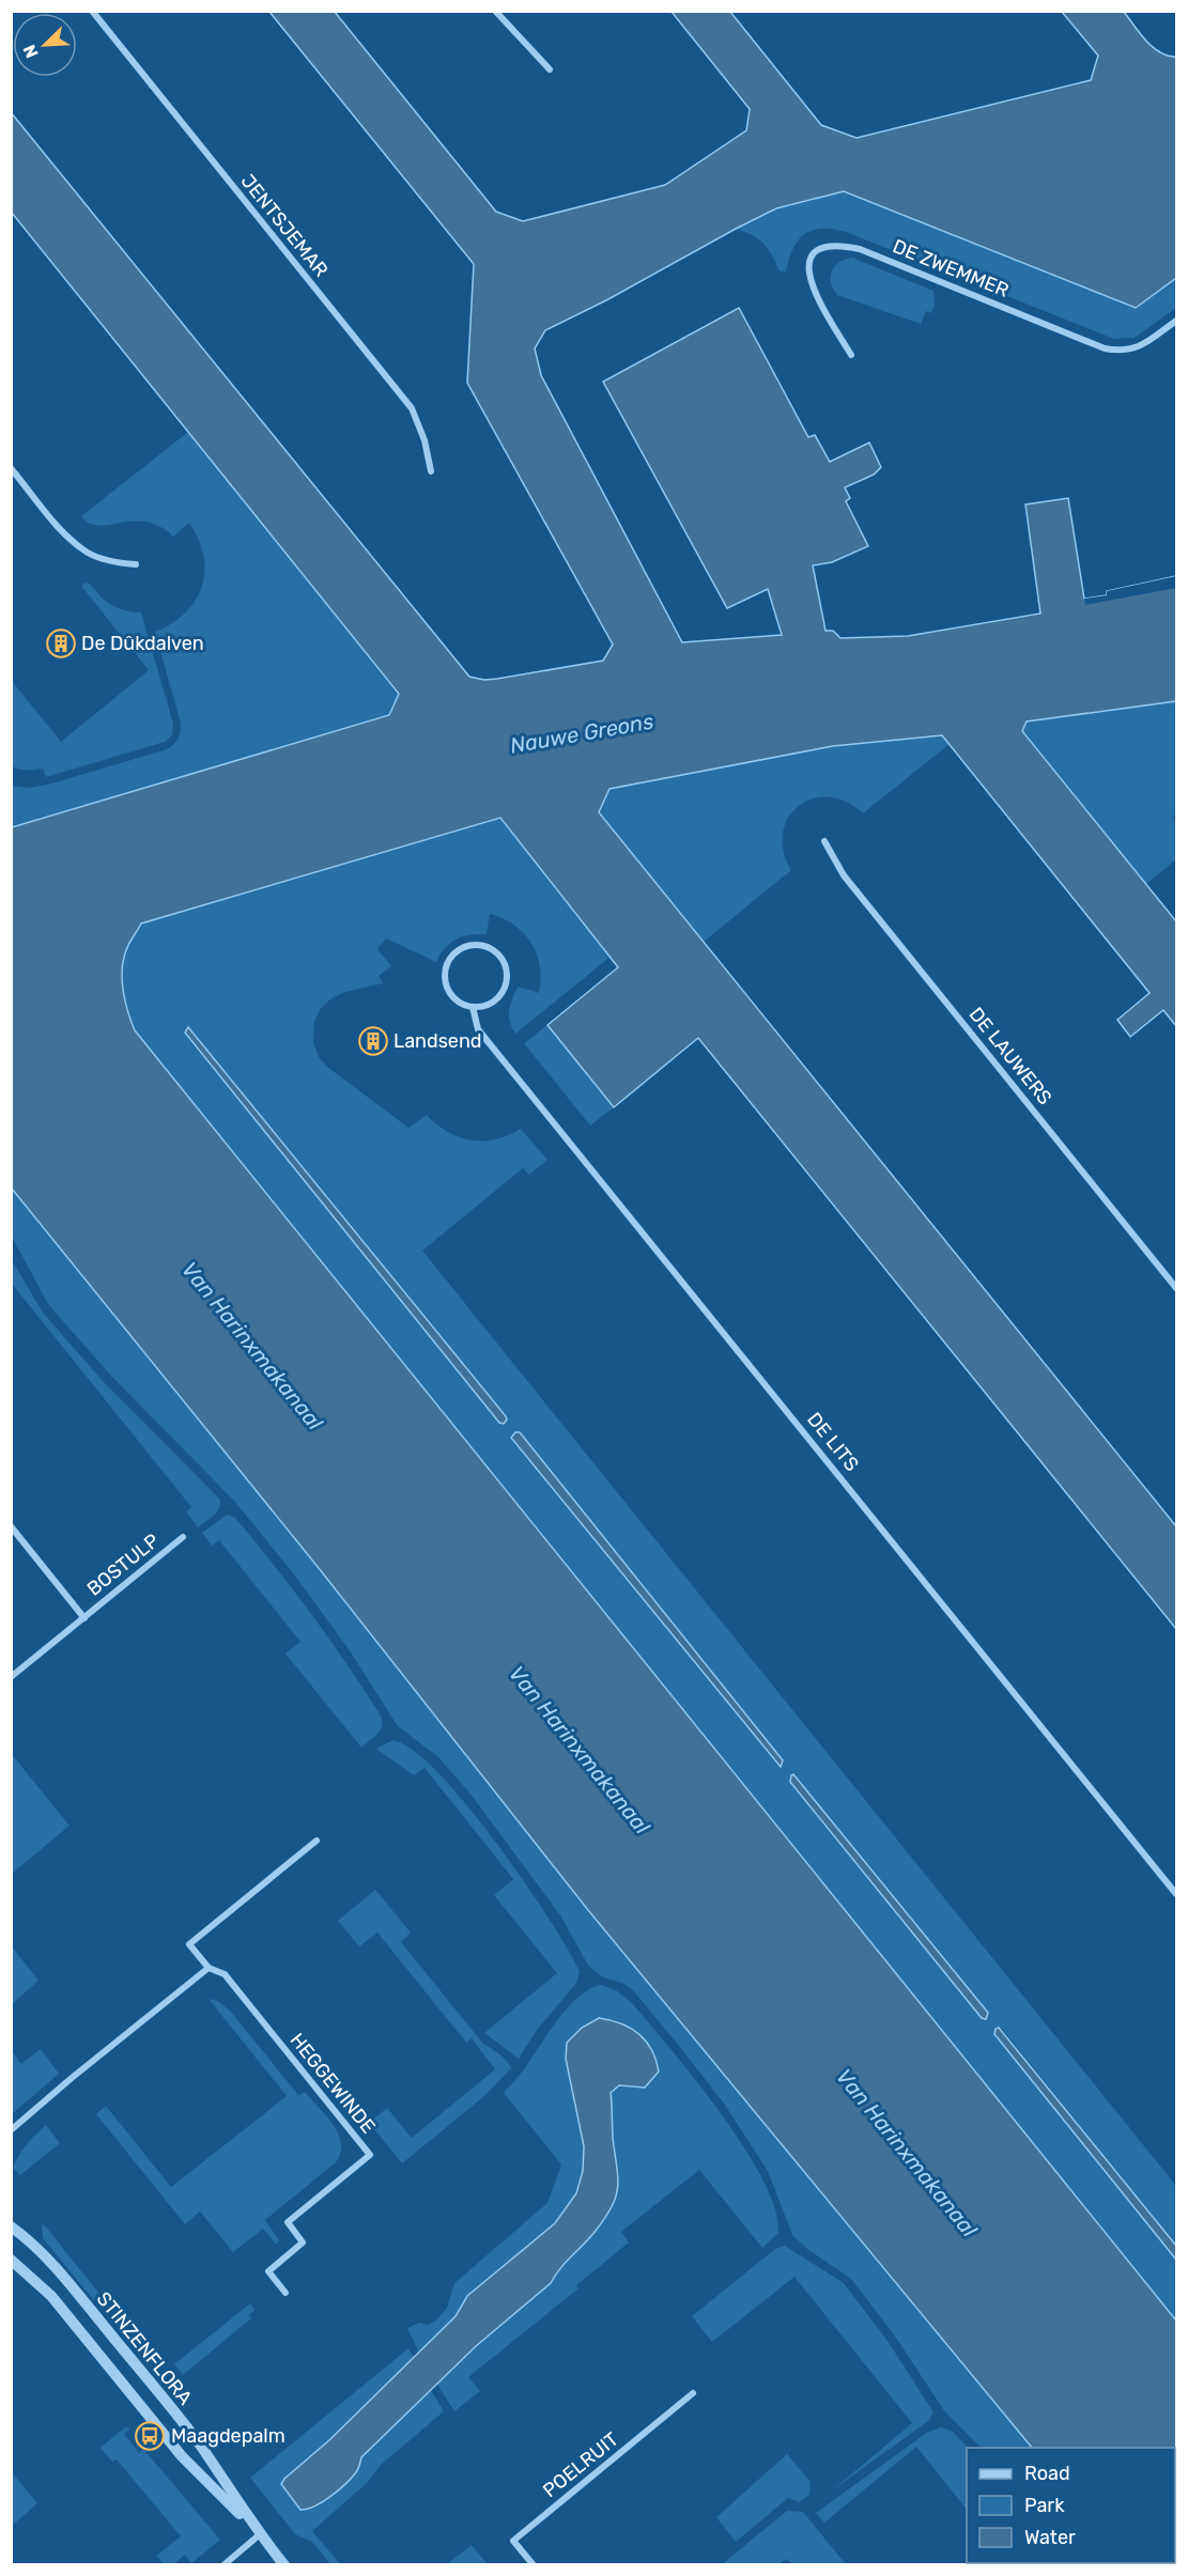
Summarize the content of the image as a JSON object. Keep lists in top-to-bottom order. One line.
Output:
{"streets":{"street":["JENTSJEMAR","DE ZWEMMER","DE LAUWERS","DE LITS","BOSTULP","HEGGEWINDE","STINZENFLORA","POELRUIT"]},"water":["Nauwe Greons","Van Harinxmakanaal"],"places":{"building":["De Dûkdalven","Landsend"],"bus stop":["Maagdepalm"]},"legend":["Road","Park","Water"],"north":"bottom left"}
